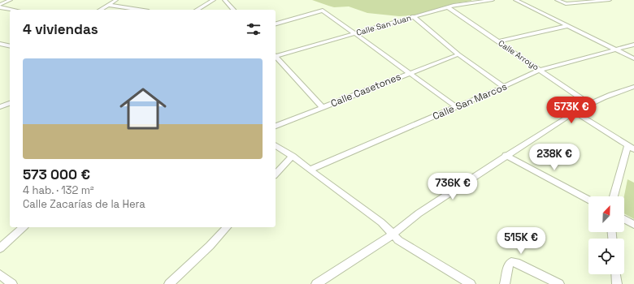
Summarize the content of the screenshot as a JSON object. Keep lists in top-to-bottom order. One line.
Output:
{"streets":{"street":["Calle San Juan","Calle Arroyo","Calle Casetones","Calle San Marcos"]},"crossings":[["Calle San Juan","Calle Arroyo"],["Calle Arroyo","Calle San Marcos"]],"north":"top right","page":{"heading":"4 viviendas","list":[{"name":"573 000 €","note":"4 hab. · 132 m² · Calle Zacarías de la Hera"}],"price":["573K €","238K €","736K €","515K €"]}}
